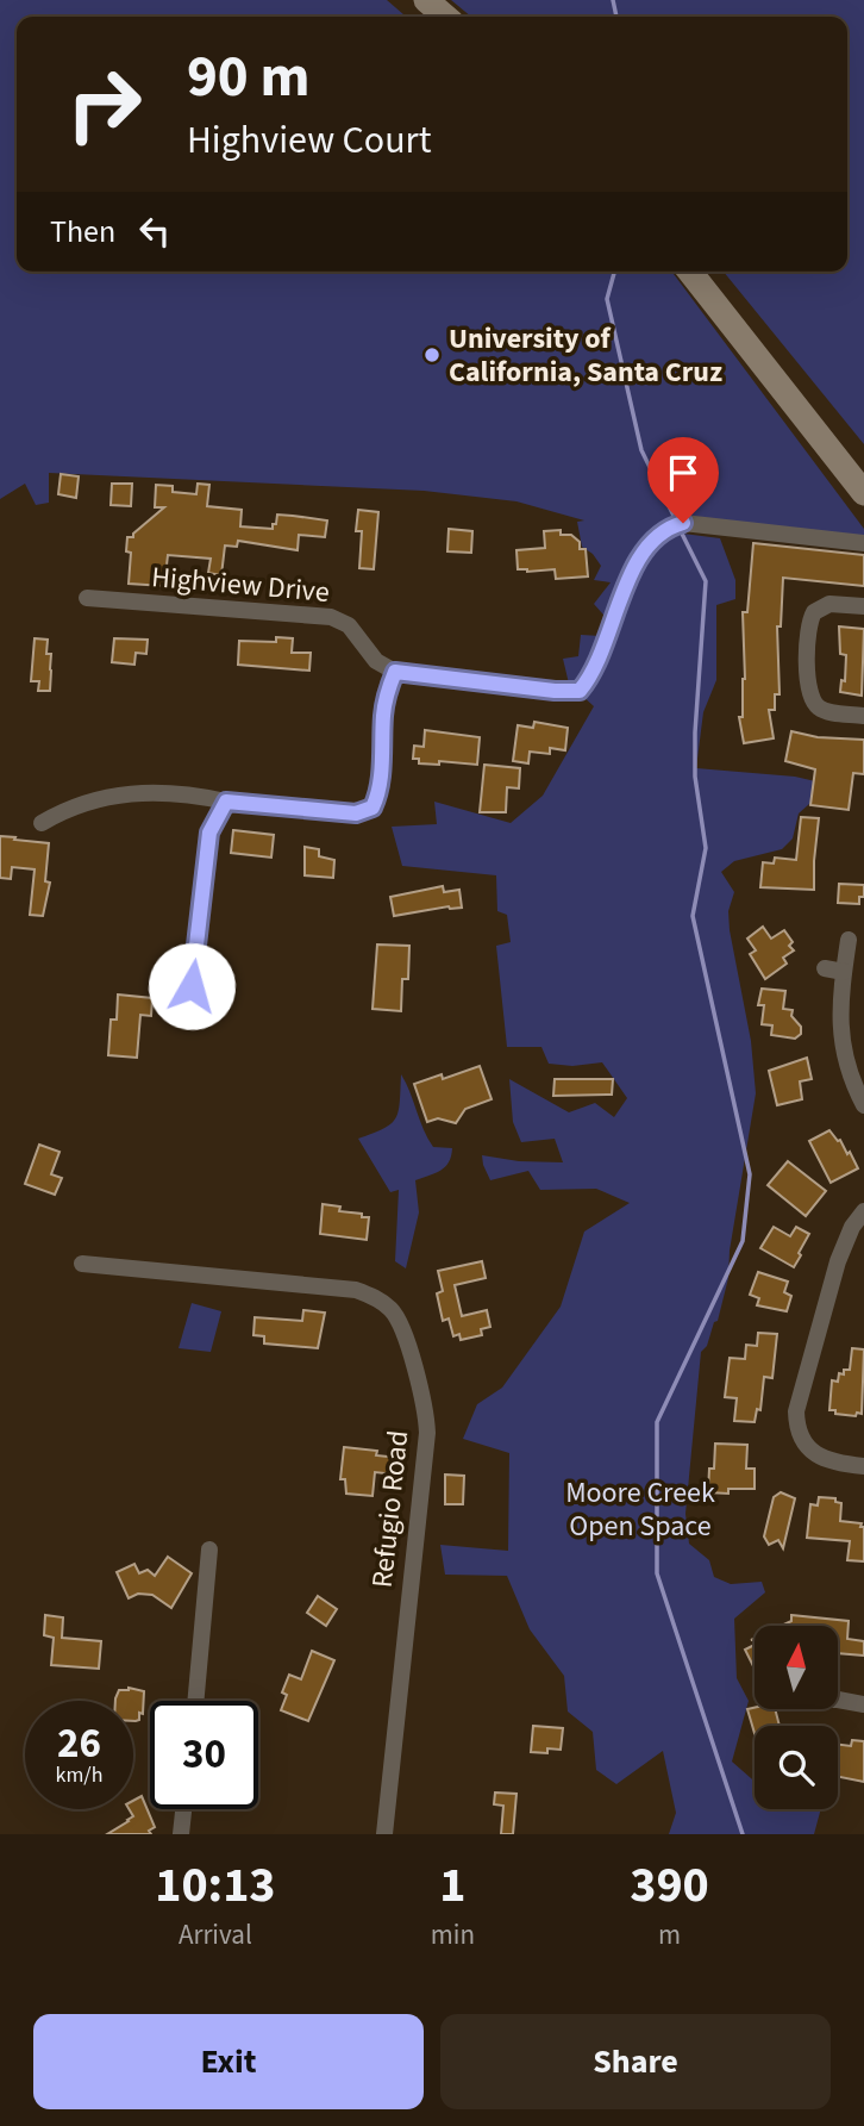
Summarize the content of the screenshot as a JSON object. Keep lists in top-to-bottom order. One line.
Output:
{"streets":{"street":["Highview Drive","Refugio Road"]},"parks":["Moore Creek Open Space"],"places":["University of California, Santa Cruz"],"north":"top","page":{"turn":["90 m","Highview Court"],"then":"Then","speed":"26 km/h","limit":"30","eta":["10:13","Arrival","1","min","390","m"],"buttons":["Exit","Share"]}}
